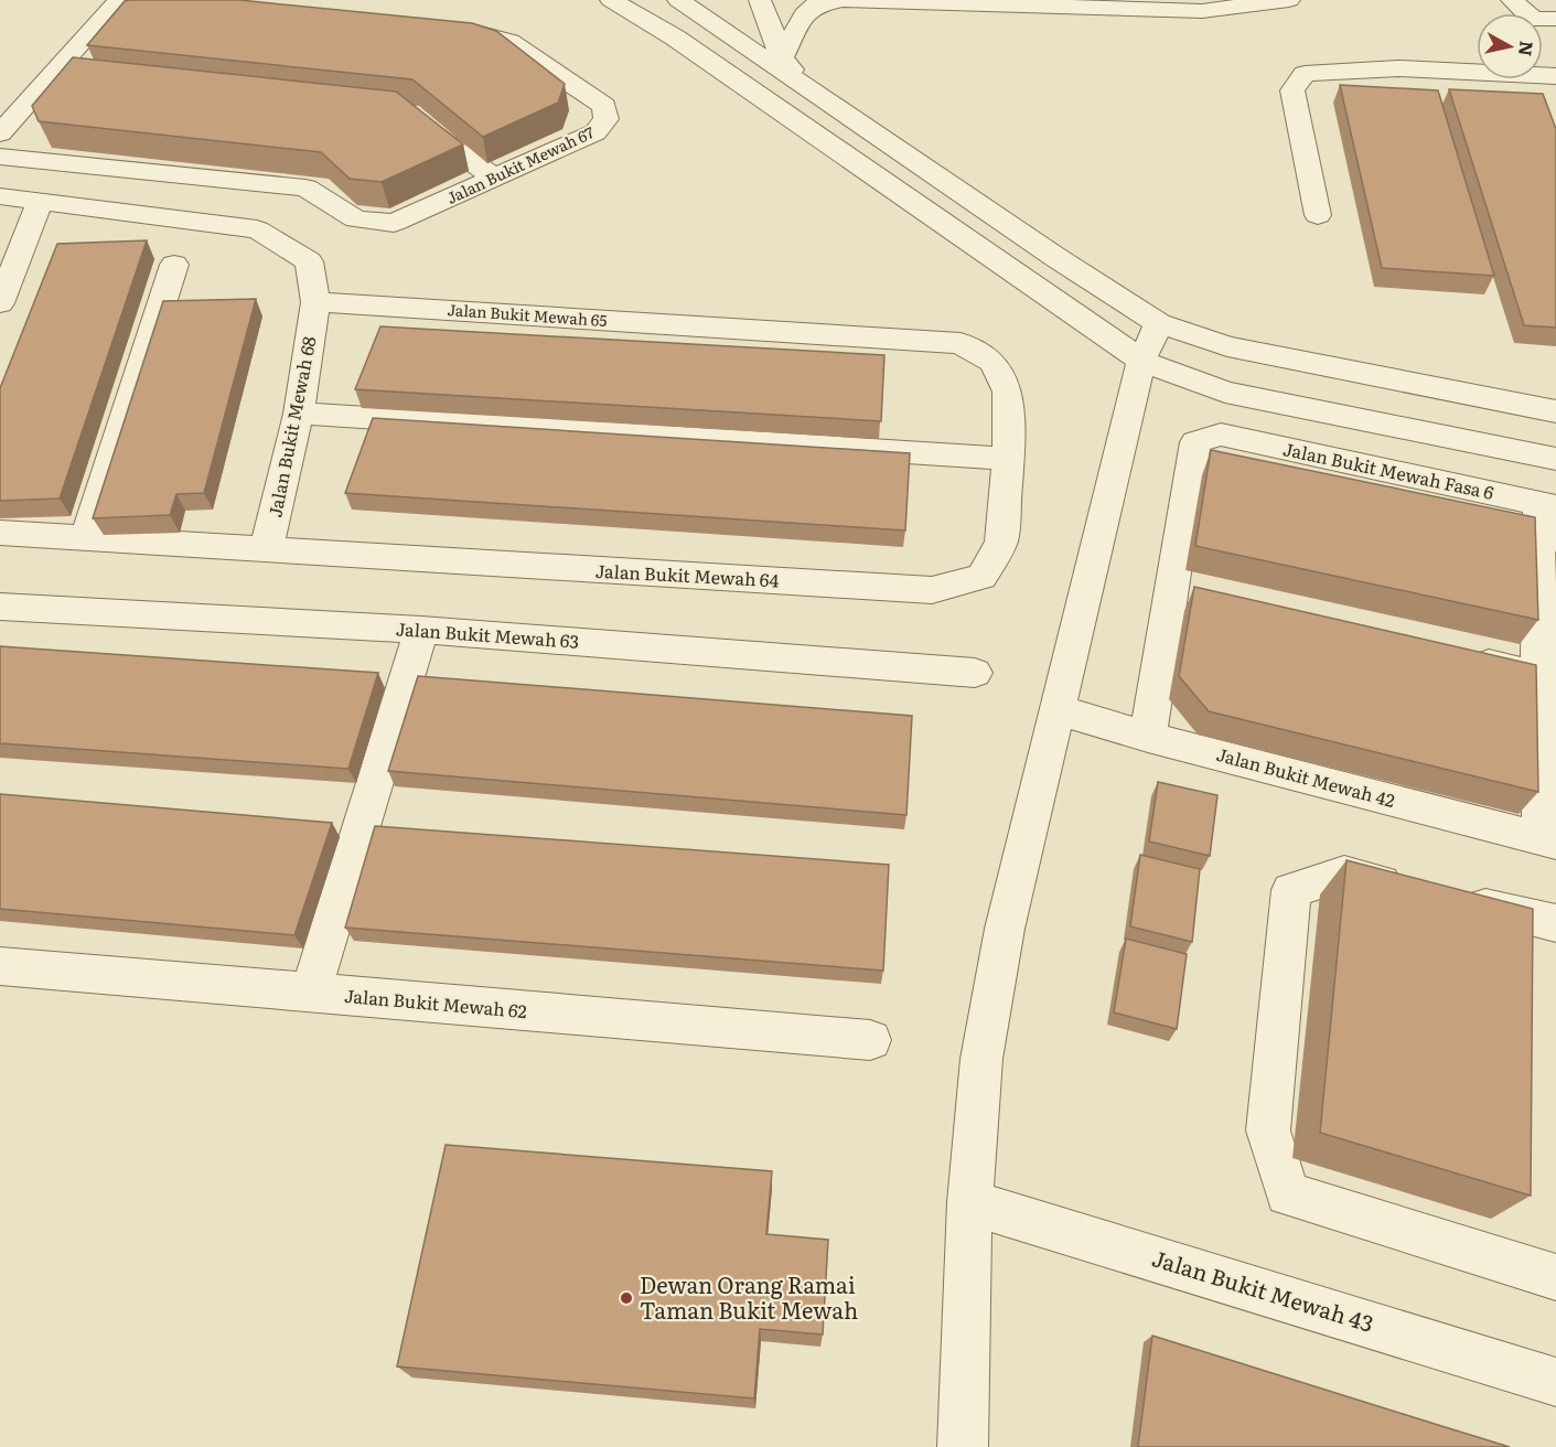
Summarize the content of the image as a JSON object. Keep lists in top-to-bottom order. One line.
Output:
{"streets":{"street":["Jalan Bukit Mewah 67","Jalan Bukit Mewah 65","Jalan Bukit Mewah 68","Jalan Bukit Mewah Fasa 6","Jalan Bukit Mewah 64","Jalan Bukit Mewah 63","Jalan Bukit Mewah 42","Jalan Bukit Mewah 62","Jalan Bukit Mewah 43"]},"crossings":[["Jalan Bukit Mewah 65","Jalan Bukit Mewah 68"],["Jalan Bukit Mewah 65","Jalan Bukit Mewah 64"],["Jalan Bukit Mewah 68","Jalan Bukit Mewah 64"],["Jalan Bukit Mewah Fasa 6","Jalan Bukit Mewah 42"]],"places":["Dewan Orang Ramai Taman Bukit Mewah"],"north":"right"}
